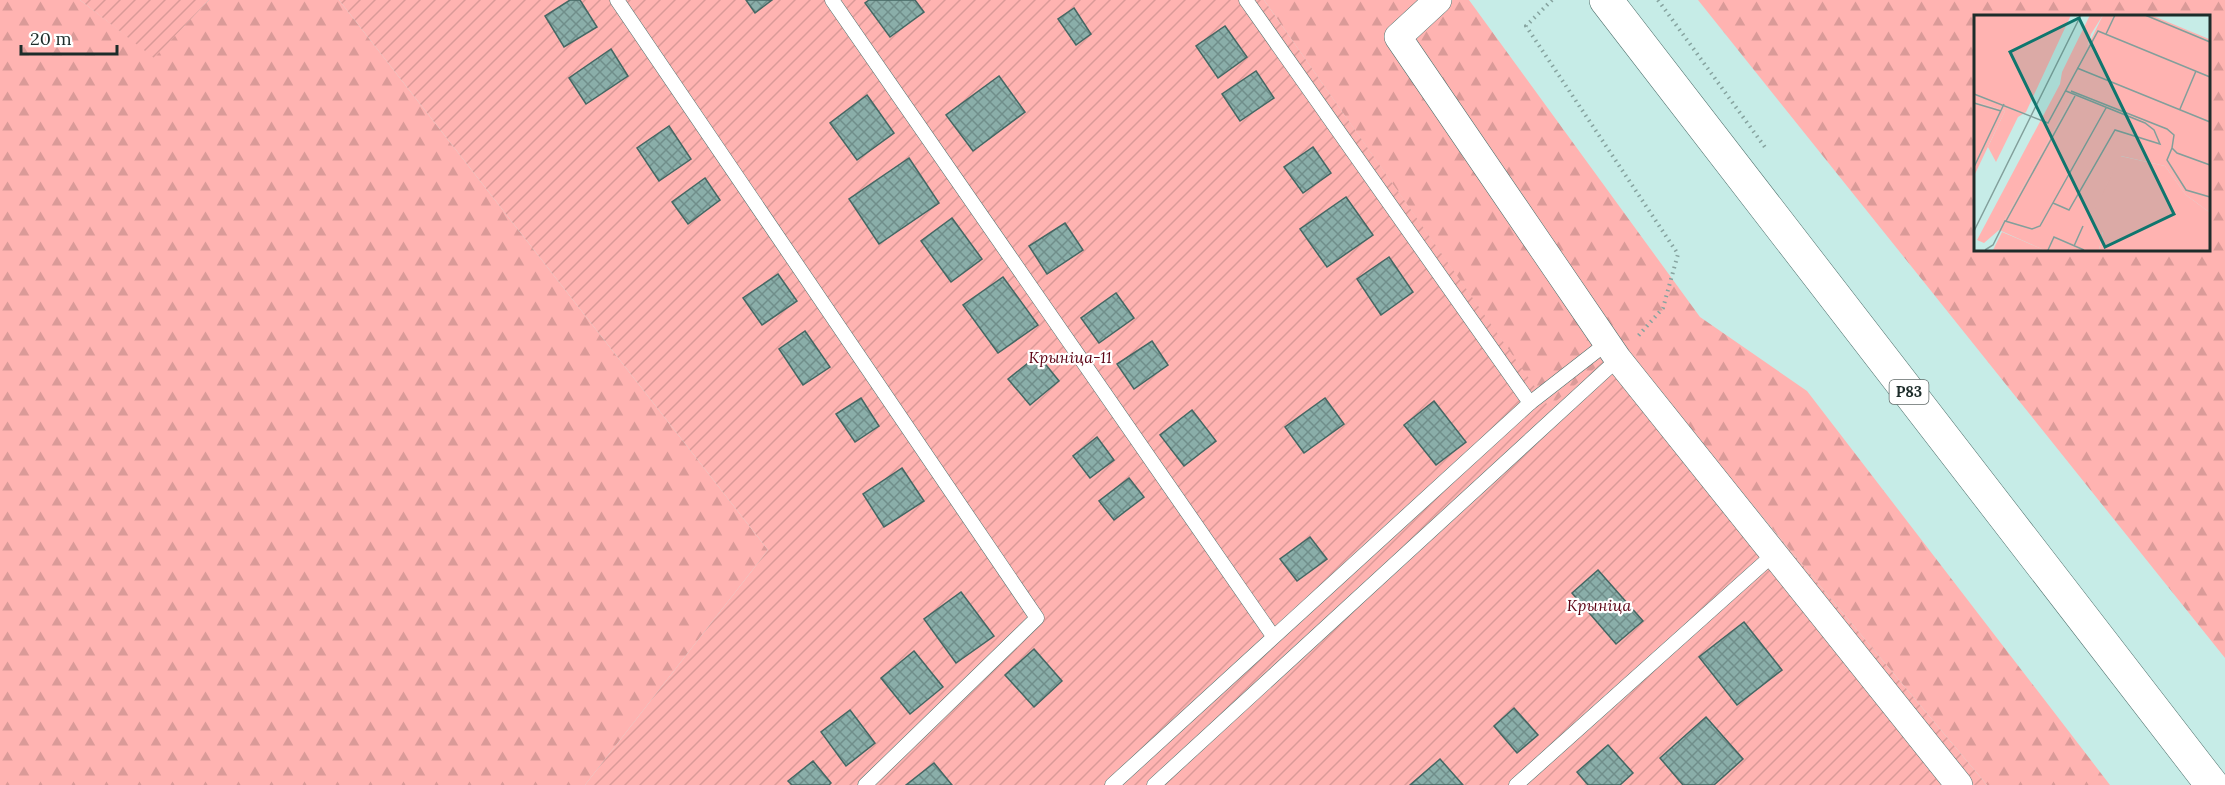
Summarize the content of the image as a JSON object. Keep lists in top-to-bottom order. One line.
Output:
{"streets":{"main road":["Р83"]},"parks":["Крыніца-11","Крыніца"],"scale_bar":"20 m"}
